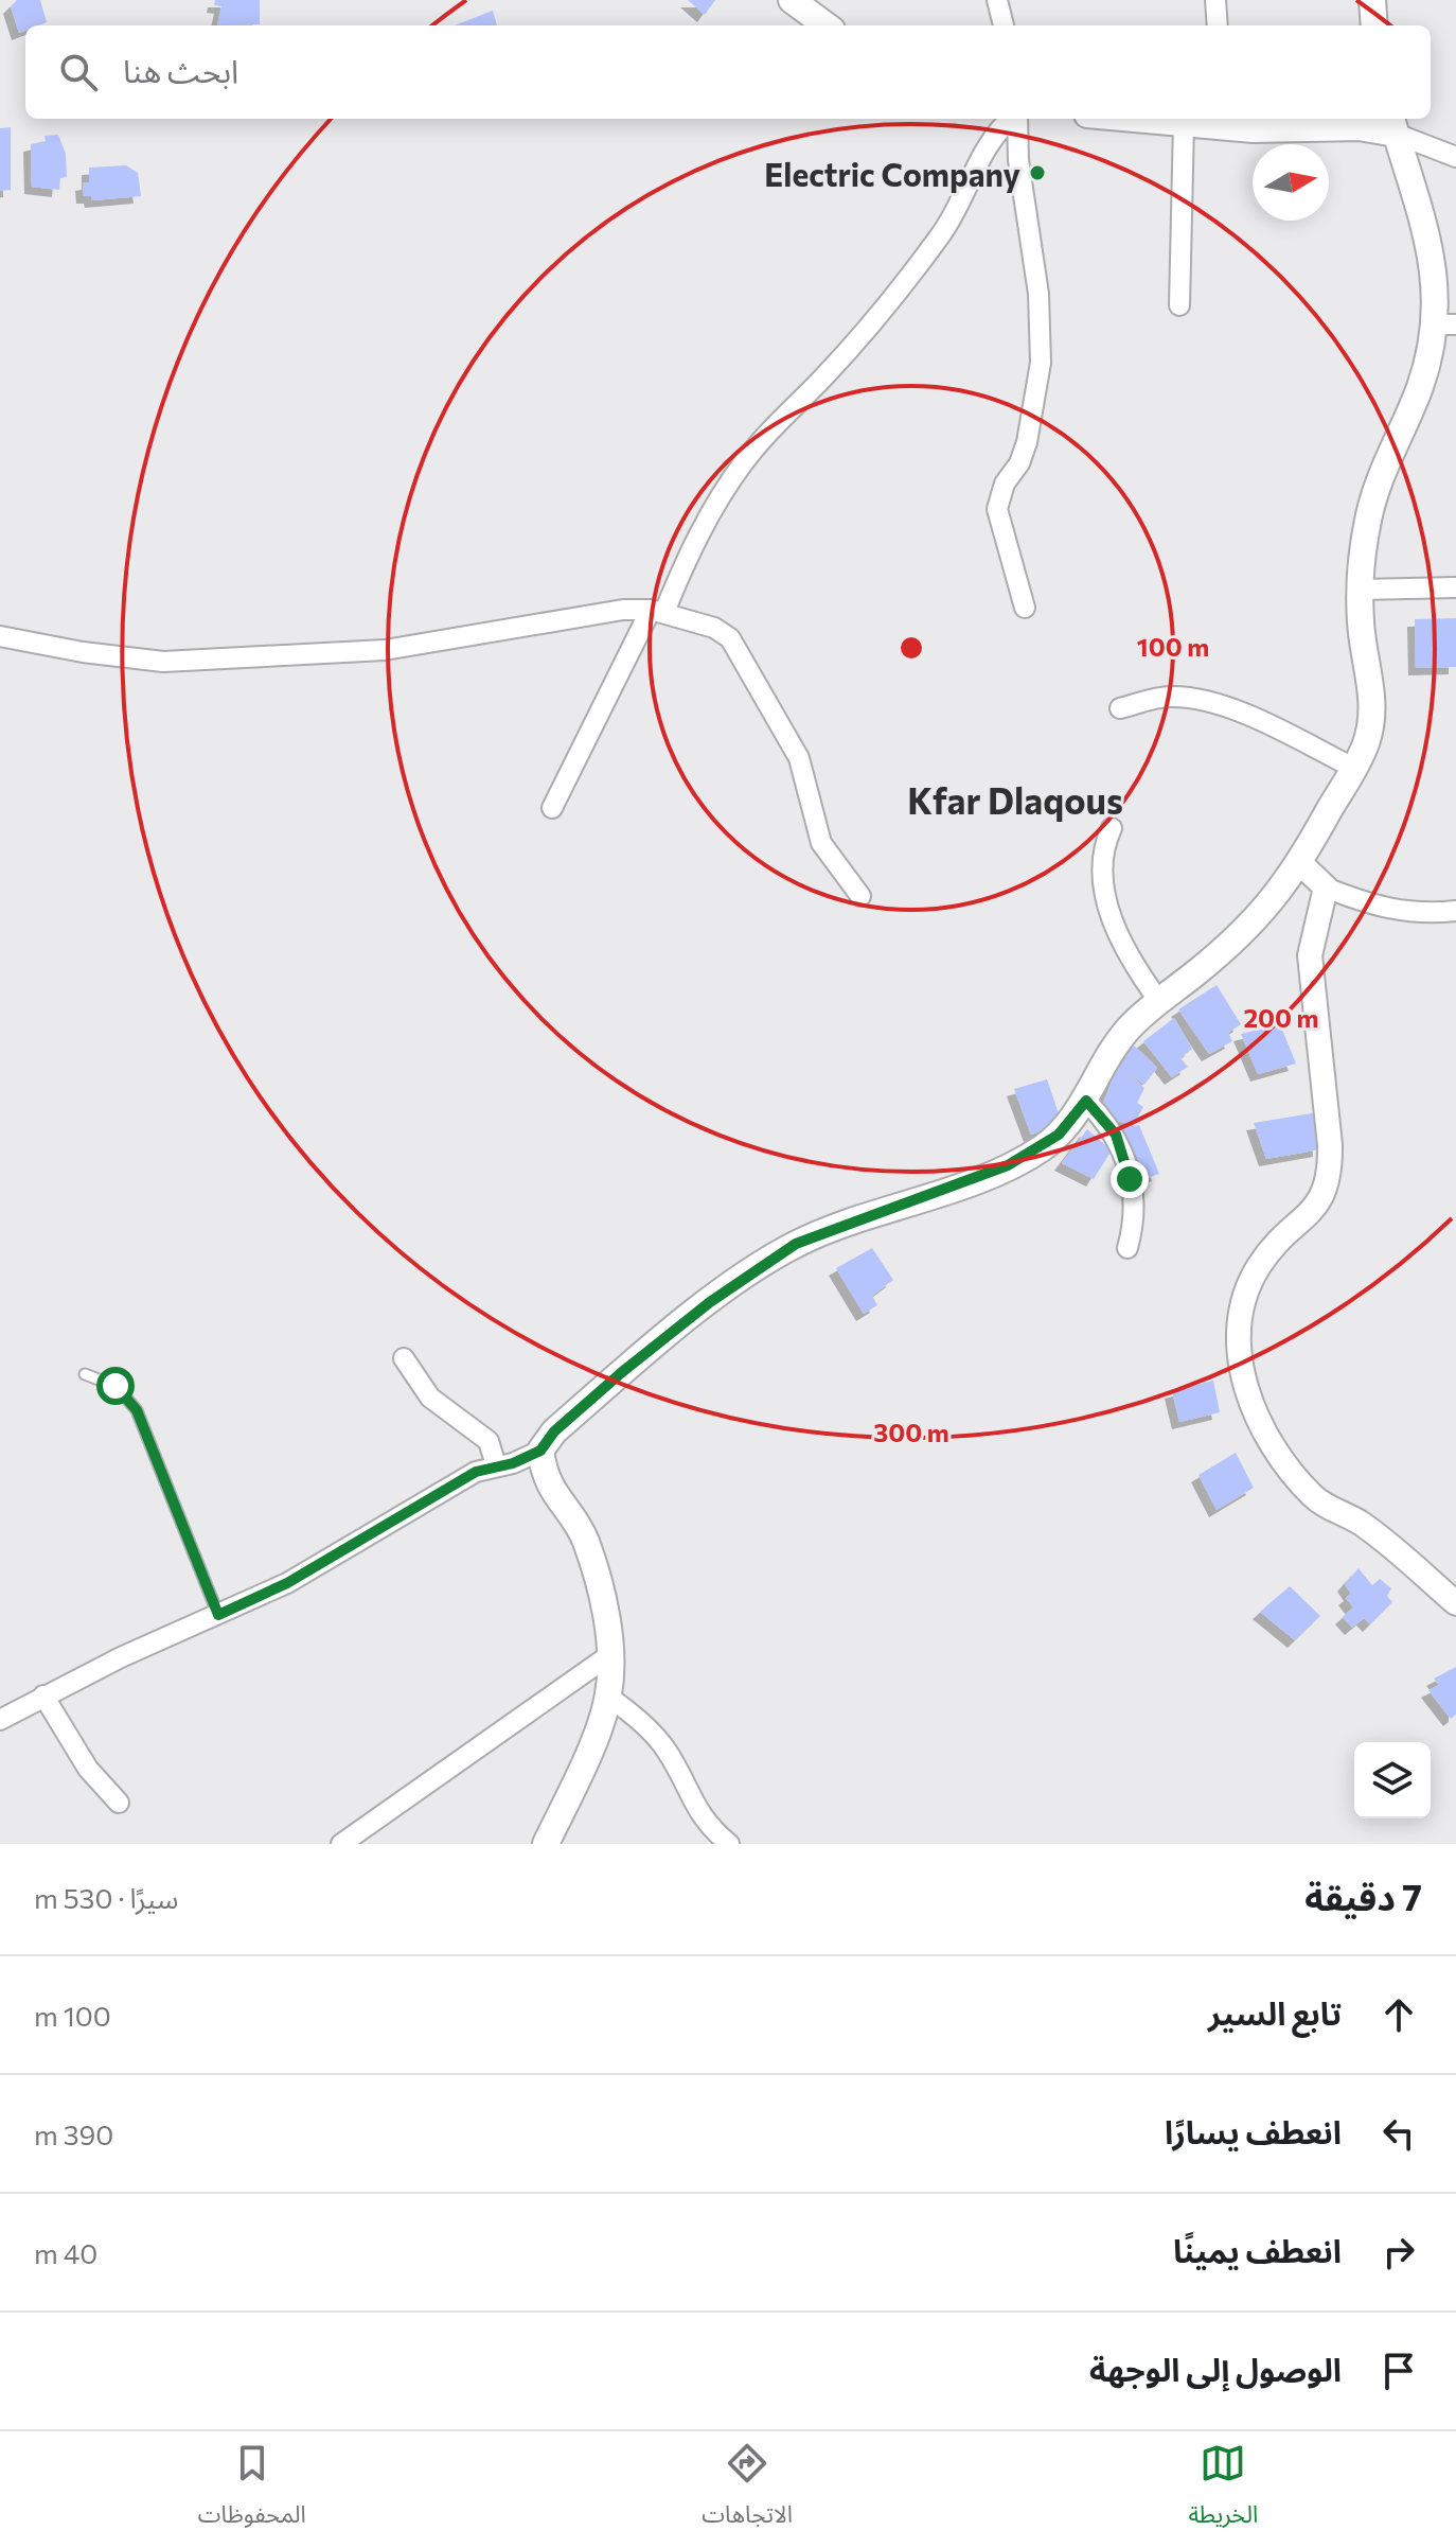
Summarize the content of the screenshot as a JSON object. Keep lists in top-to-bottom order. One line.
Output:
{"districts":["Kfar Dlaqous"],"places":["Electric Company"],"north":"right","page":{"search":"ابحث هنا","heading":["7 دقيقة","سيرًا · 530 m"],"list":[["تابع السير","100 m"],["انعطف يسارًا","390 m"],["انعطف يمينًا","40 m"],"الوصول إلى الوجهة"],"nav":["الخريطة","الاتجاهات","المحفوظات"]},"rings":["100 m","200 m","300 m"]}
